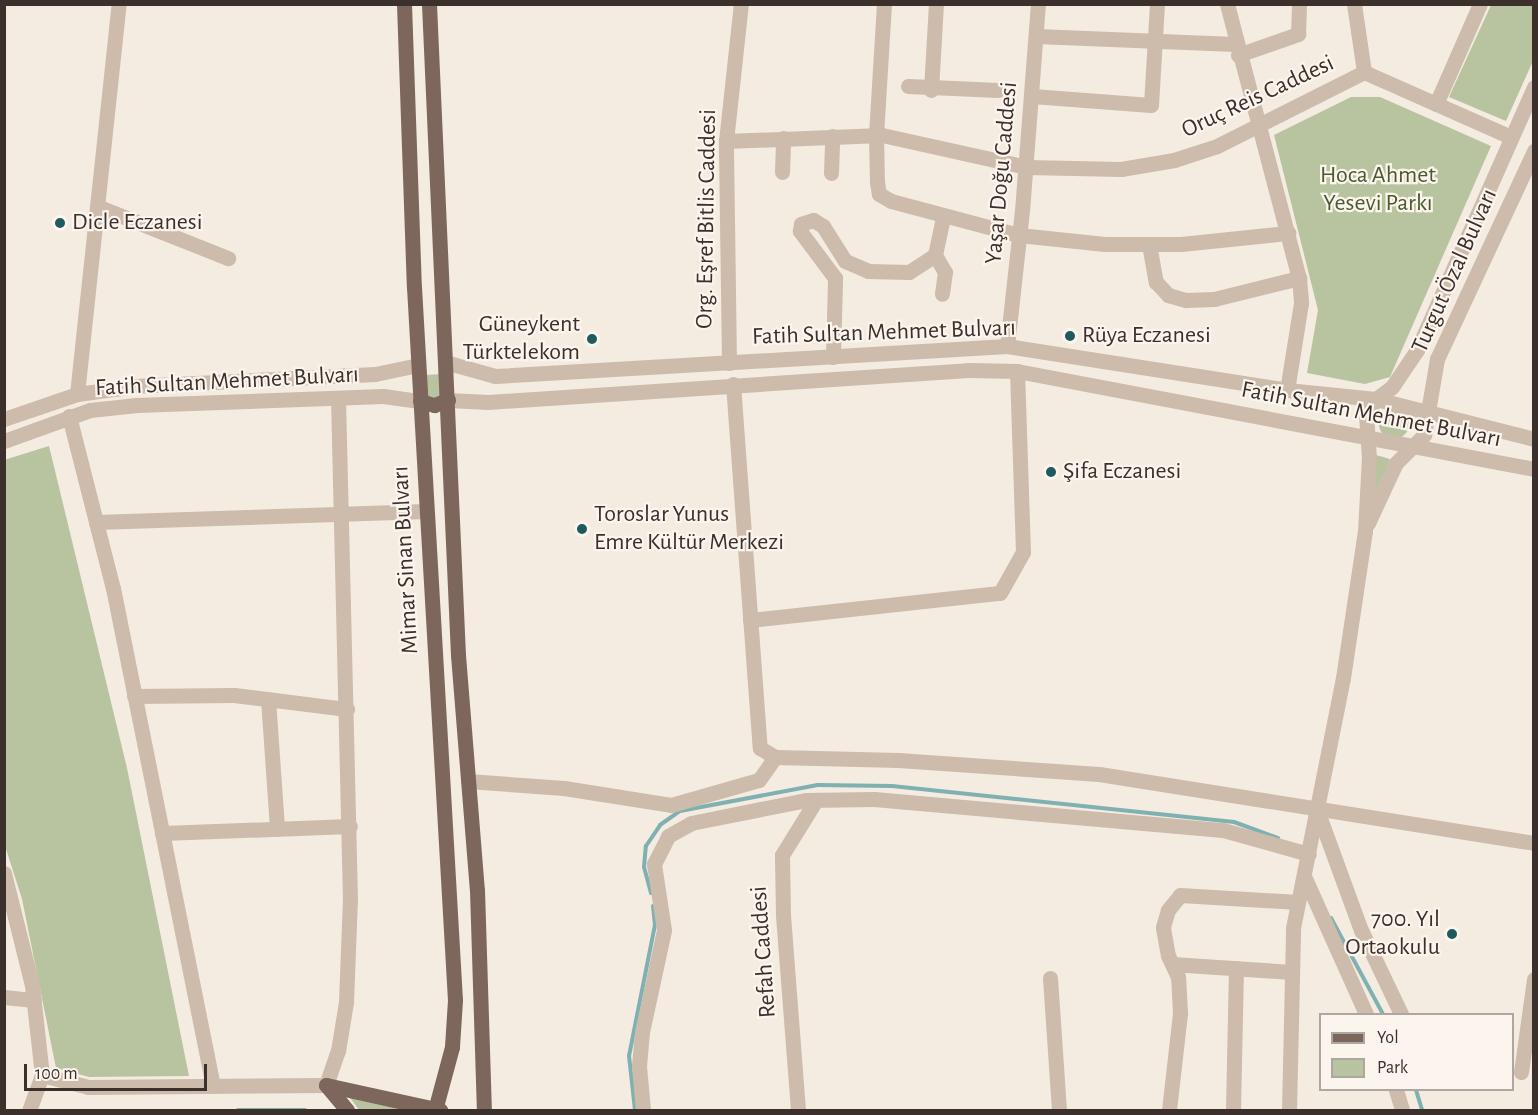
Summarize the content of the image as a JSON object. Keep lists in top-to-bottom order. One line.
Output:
{"streets":{"main road":["Mimar Sinan Bulvarı"],"street":["Oruç Reis Caddesi","Yaşar Doğu Caddesi","Org. Eşref Bitlis Caddesi","Turgut Özal Bulvarı","Fatih Sultan Mehmet Bulvarı","Refah Caddesi"]},"crossings":[["Oruç Reis Caddesi","Yaşar Doğu Caddesi"],["Oruç Reis Caddesi","Org. Eşref Bitlis Caddesi"],["Oruç Reis Caddesi","Turgut Özal Bulvarı"],["Yaşar Doğu Caddesi","Fatih Sultan Mehmet Bulvarı"],["Org. Eşref Bitlis Caddesi","Fatih Sultan Mehmet Bulvarı"],["Turgut Özal Bulvarı","Fatih Sultan Mehmet Bulvarı"],["Fatih Sultan Mehmet Bulvarı","Mimar Sinan Bulvarı"]],"parks":["Hoca Ahmet Yesevi Parkı"],"places":["Dicle Eczanesi","Rüya Eczanesi","Güneykent Türktelekom","Şifa Eczanesi","Toroslar Yunus Emre Kültür Merkezi","700. Yıl Ortaokulu"],"legend":["Yol","Park"],"scale_bar":"100 m"}
